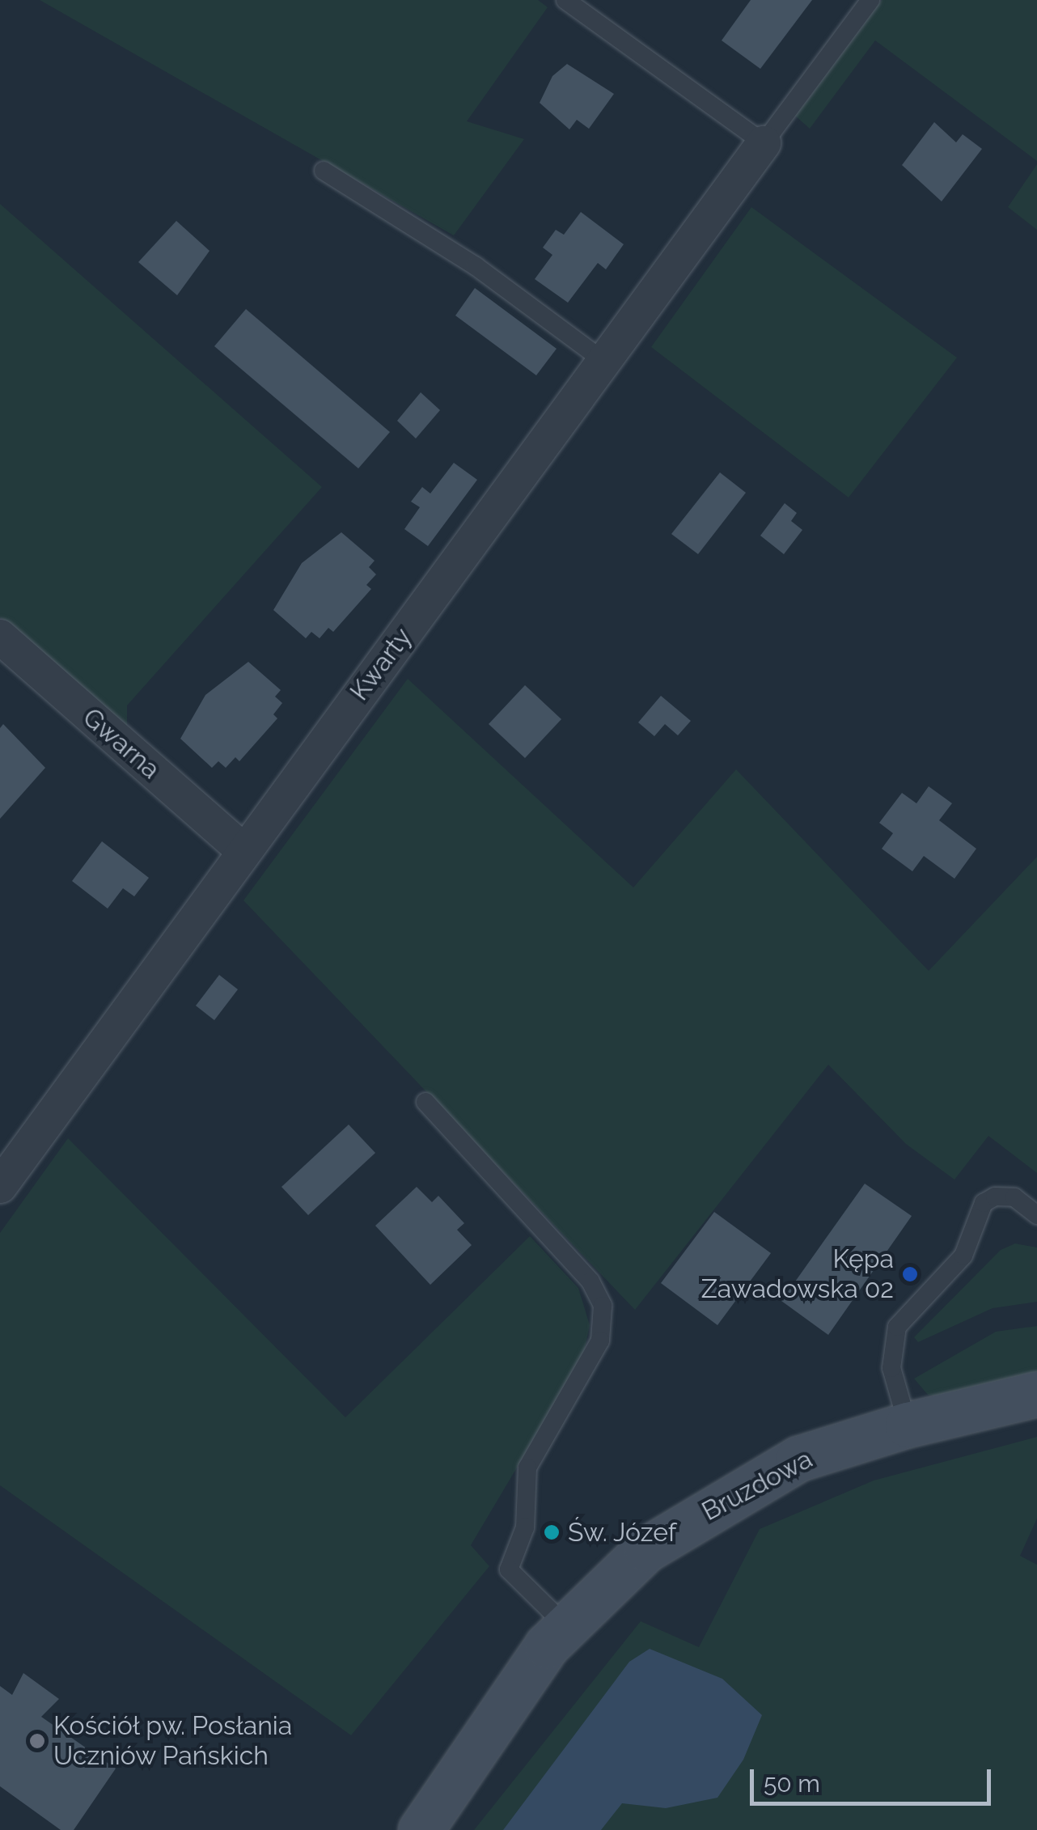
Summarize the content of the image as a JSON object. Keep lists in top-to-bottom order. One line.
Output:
{"streets":{"street":["Kwarty","Gwarna","Bruzdowa"]},"crossings":[["Kwarty","Gwarna"]],"places":["Kępa Zawadowska 02","Św. Józef","Kościół pw. Posłania Uczniów Pańskich"],"scale_bar":"50 m"}
